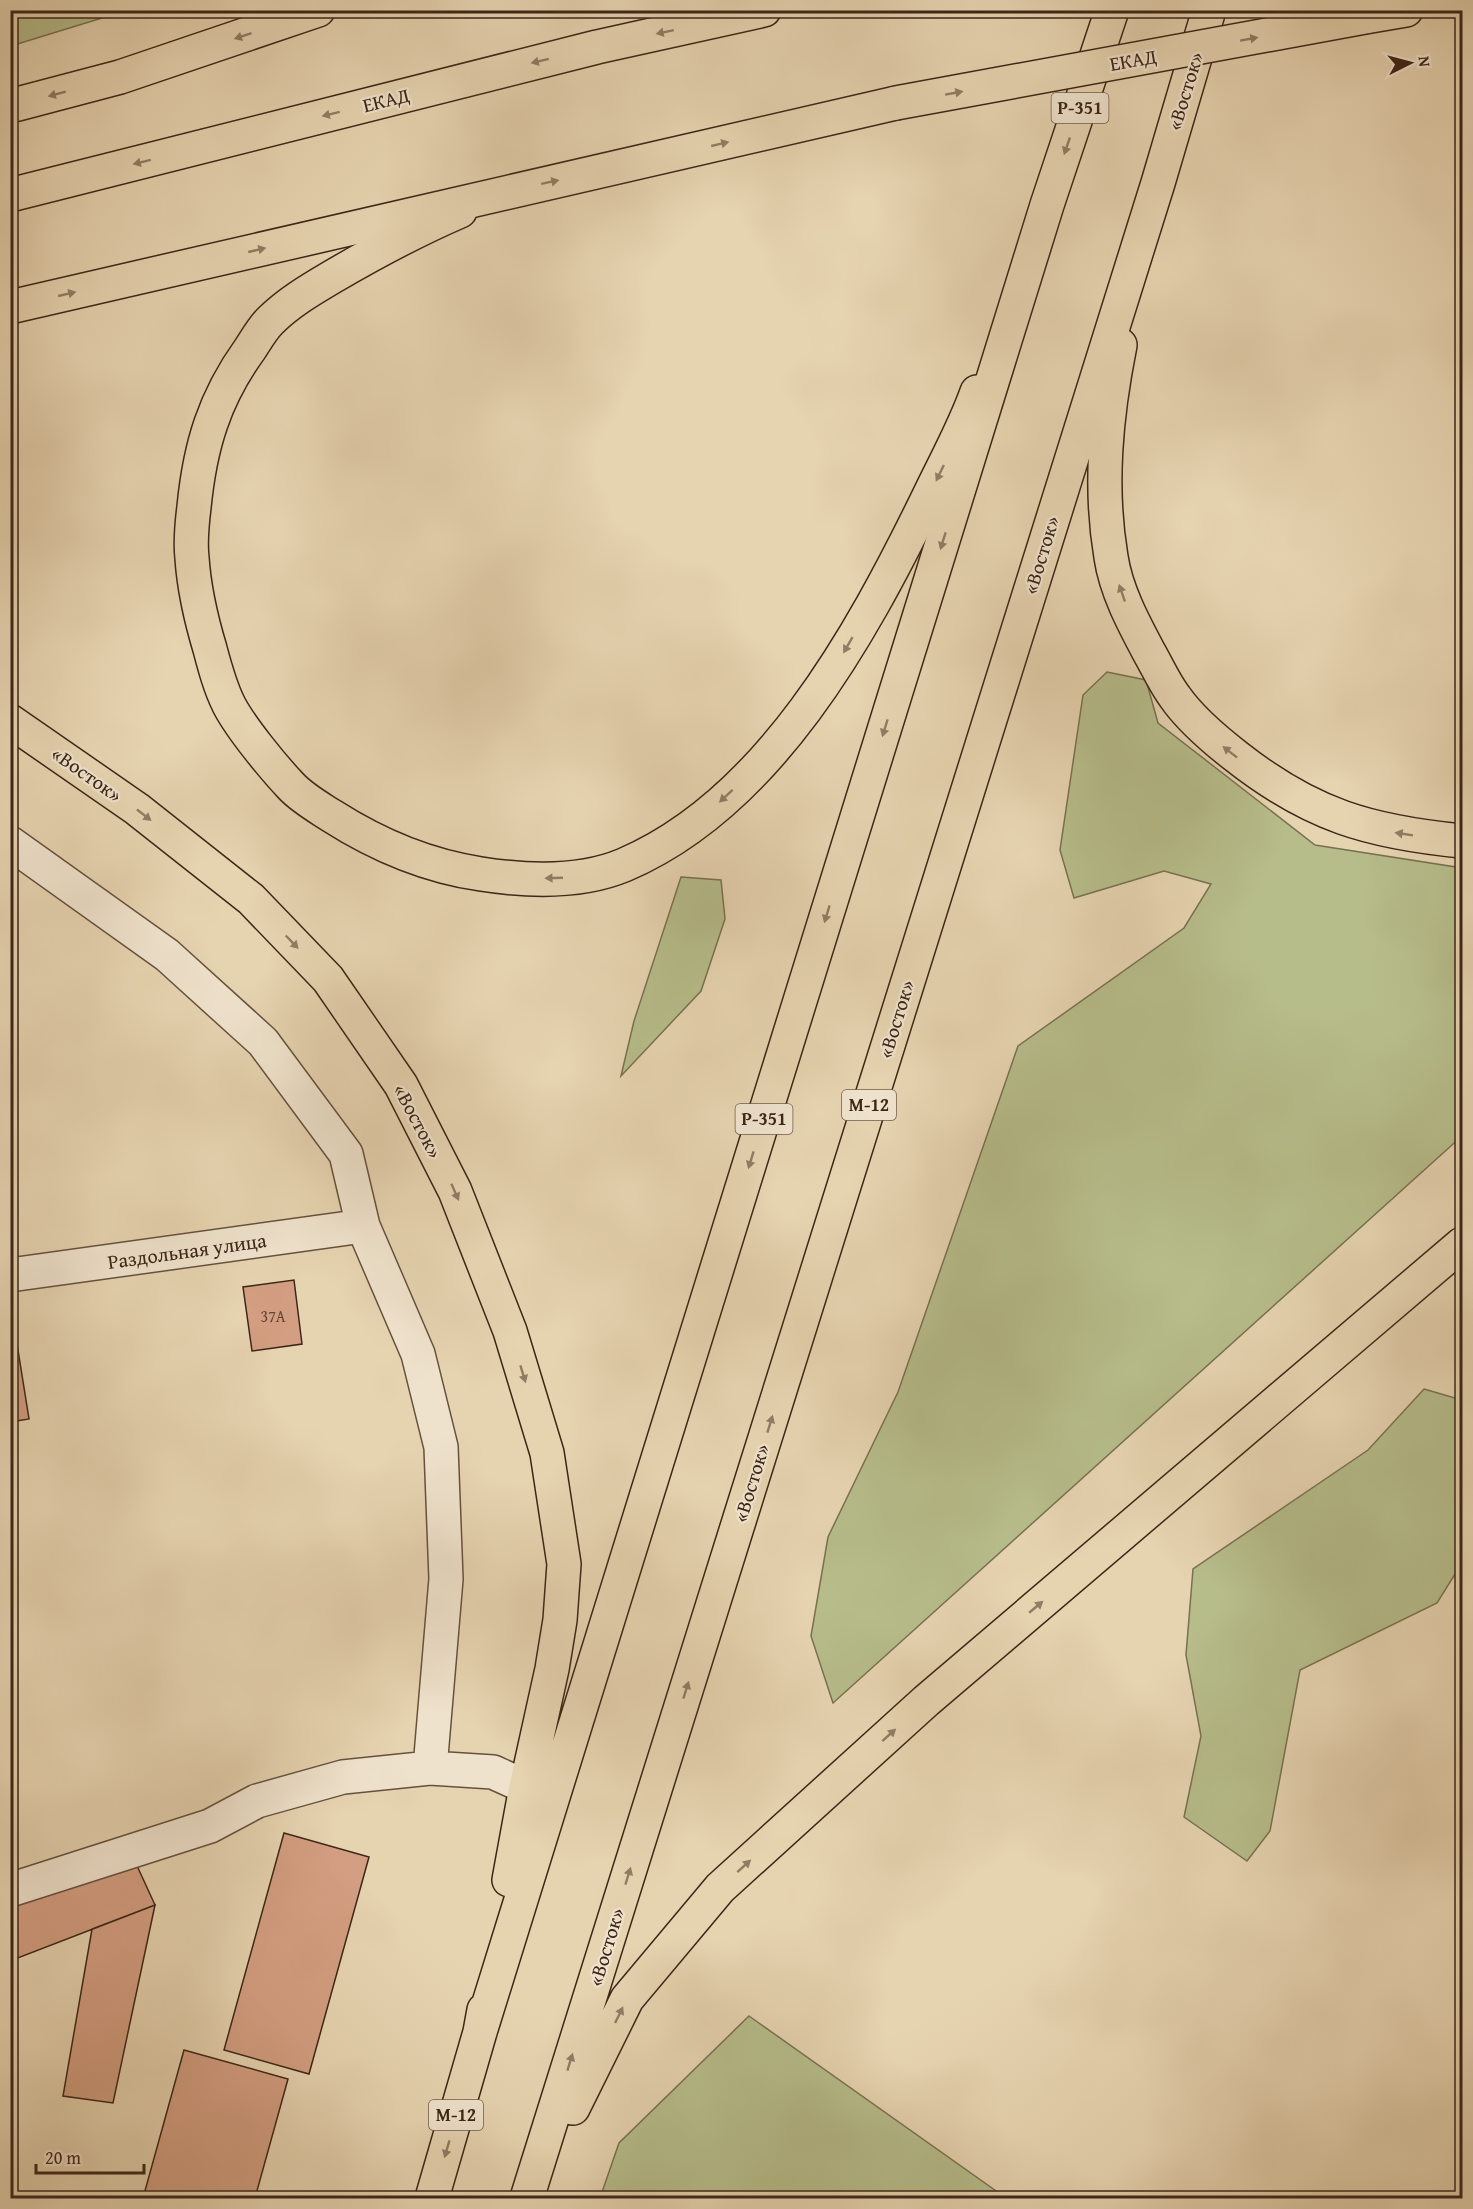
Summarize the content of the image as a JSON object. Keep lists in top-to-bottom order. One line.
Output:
{"streets":{"main road":["ЕКАД","«Восток»","Р-351","М-12"],"street":["Раздольная улица"]},"crossings":[["«Восток»","Р-351"]],"house_numbers":["37А"],"scale_bar":"20 m","north":"right"}
